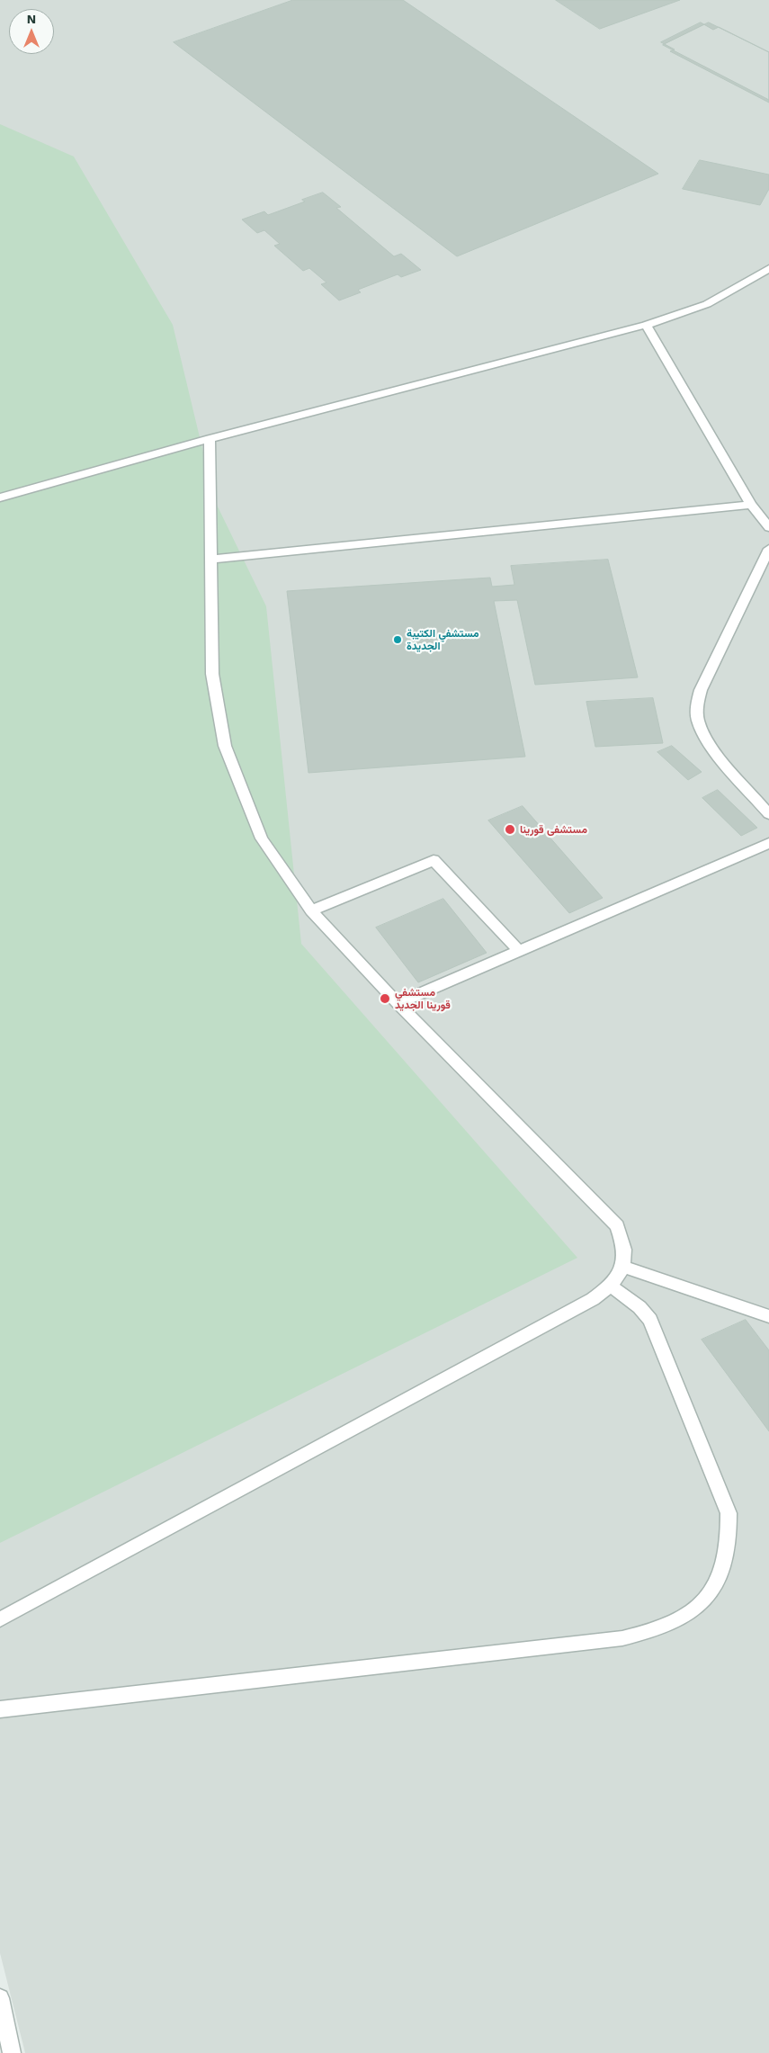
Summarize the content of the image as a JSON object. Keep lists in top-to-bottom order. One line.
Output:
{"places":["مستشفي الكتيبة الجديدة","مستشفى قورينا","مستشفي قورينا الجديد"],"north":"top"}
